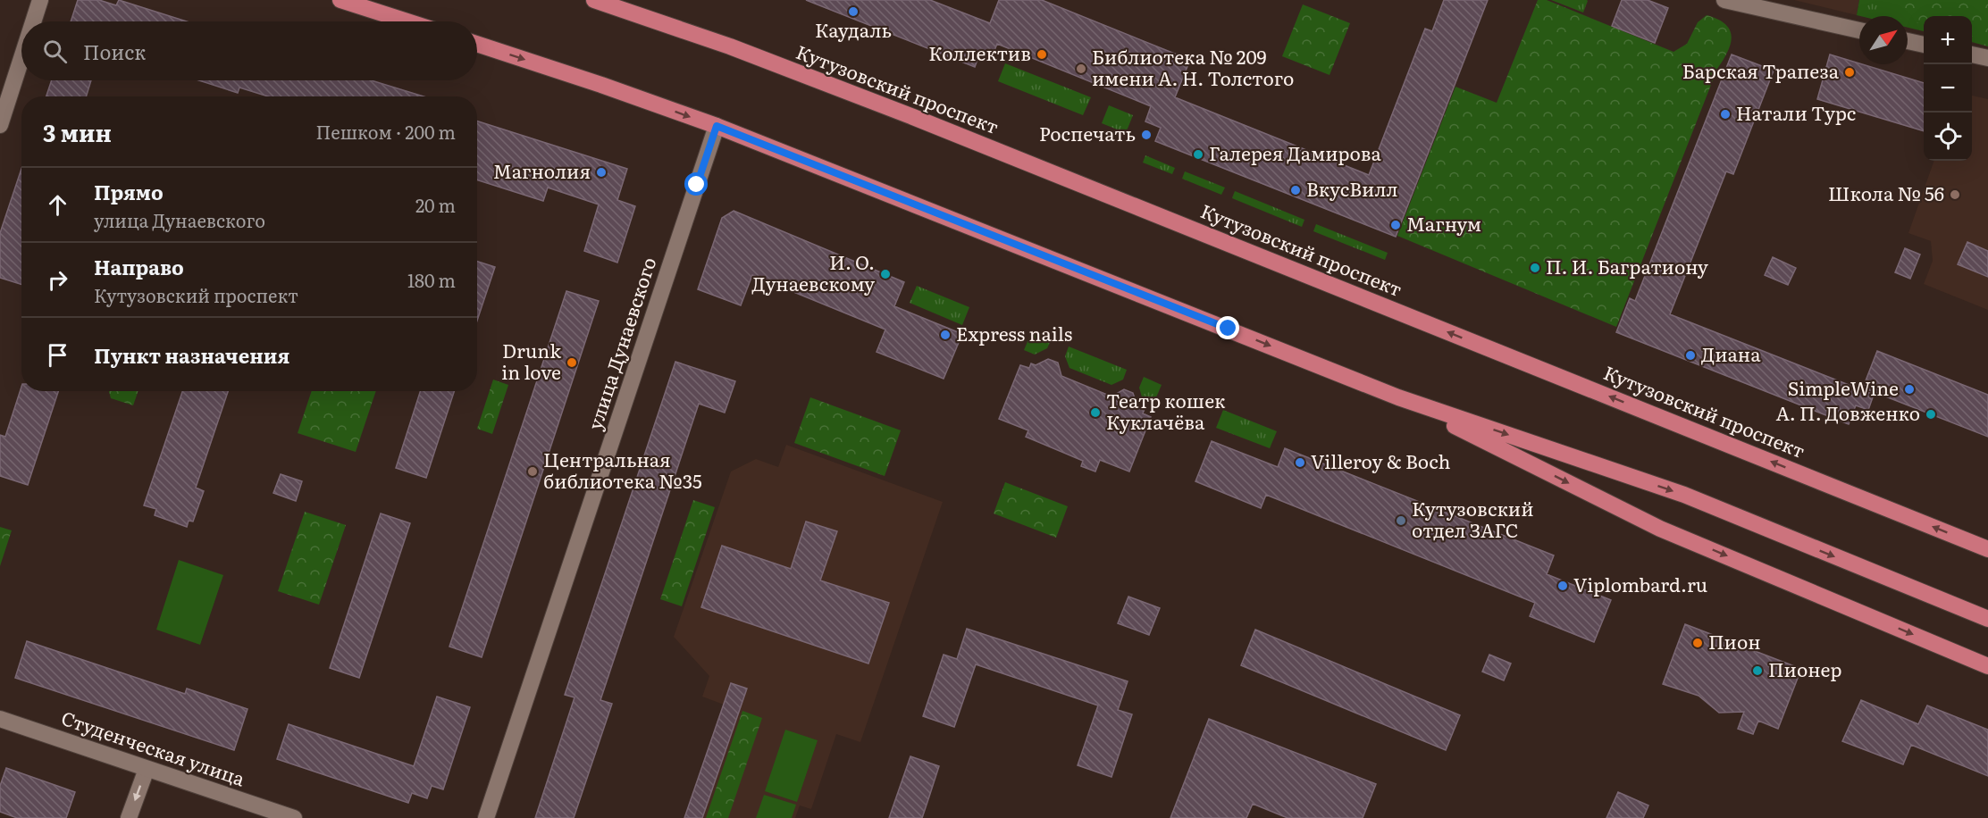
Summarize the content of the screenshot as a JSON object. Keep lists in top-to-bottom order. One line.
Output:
{"streets":{"main road":["Кутузовский проспект"],"street":["улица Дунаевского","Студенческая улица"]},"places":["Каудаль","Коллектив","Библиотека № 209 имени А. Н. Толстого","Барская Трапеза","Натали Турс","Роспечать","Галерея Дамирова","Магнолия","ВкусВилл","Школа № 56","Магнум","П. И. Багратиону","И. О. Дунаевскому","Express nails","Диана","Drunk in love","SimpleWine","Театр кошек Куклачёва","А. П. Довженко","Villeroy & Boch","Центральная библиотека №35","Кутузовский отдел ЗАГС","Viplombard.ru","Пион","Пионер"],"north":"top right","page":{"map_buttons":["+","−"],"search":"Поиск","heading":["3 мин","Пешком · 200 m"],"list":[["Прямо","улица Дунаевского","20 m"],["Направо","Кутузовский проспект","180 m"],"Пункт назначения"]}}
